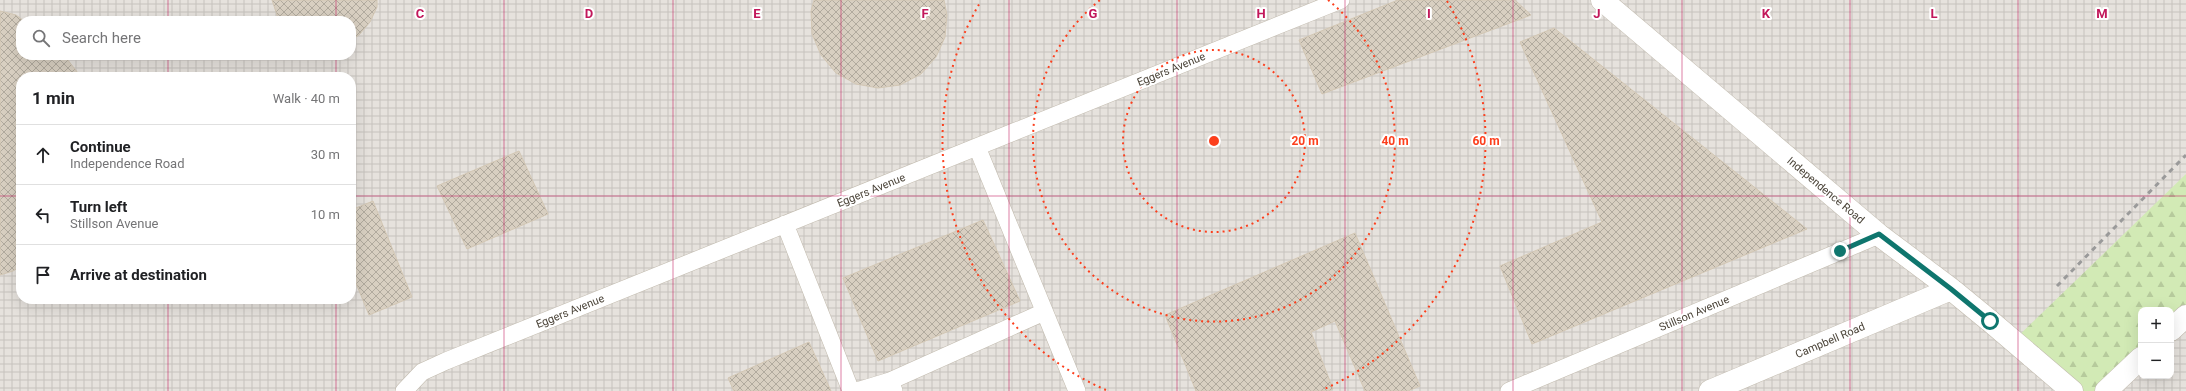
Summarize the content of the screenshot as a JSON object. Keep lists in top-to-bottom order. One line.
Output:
{"streets":{"street":["Independence Road","Campbell Road"],"lane":["Eggers Avenue","Stillson Avenue"]},"crossings":[["Independence Road","Stillson Avenue"],["Independence Road","Campbell Road"]],"page":{"search":"Search here","heading":["1 min","Walk · 40 m"],"list":[["Continue","Independence Road","30 m"],["Turn left","Stillson Avenue","10 m"],"Arrive at destination"],"map_buttons":["+","−"]},"grid":{"columns":["C","D","E","F","G","H","I","J","K","L","M"]},"rings":["20 m","40 m","60 m"]}
